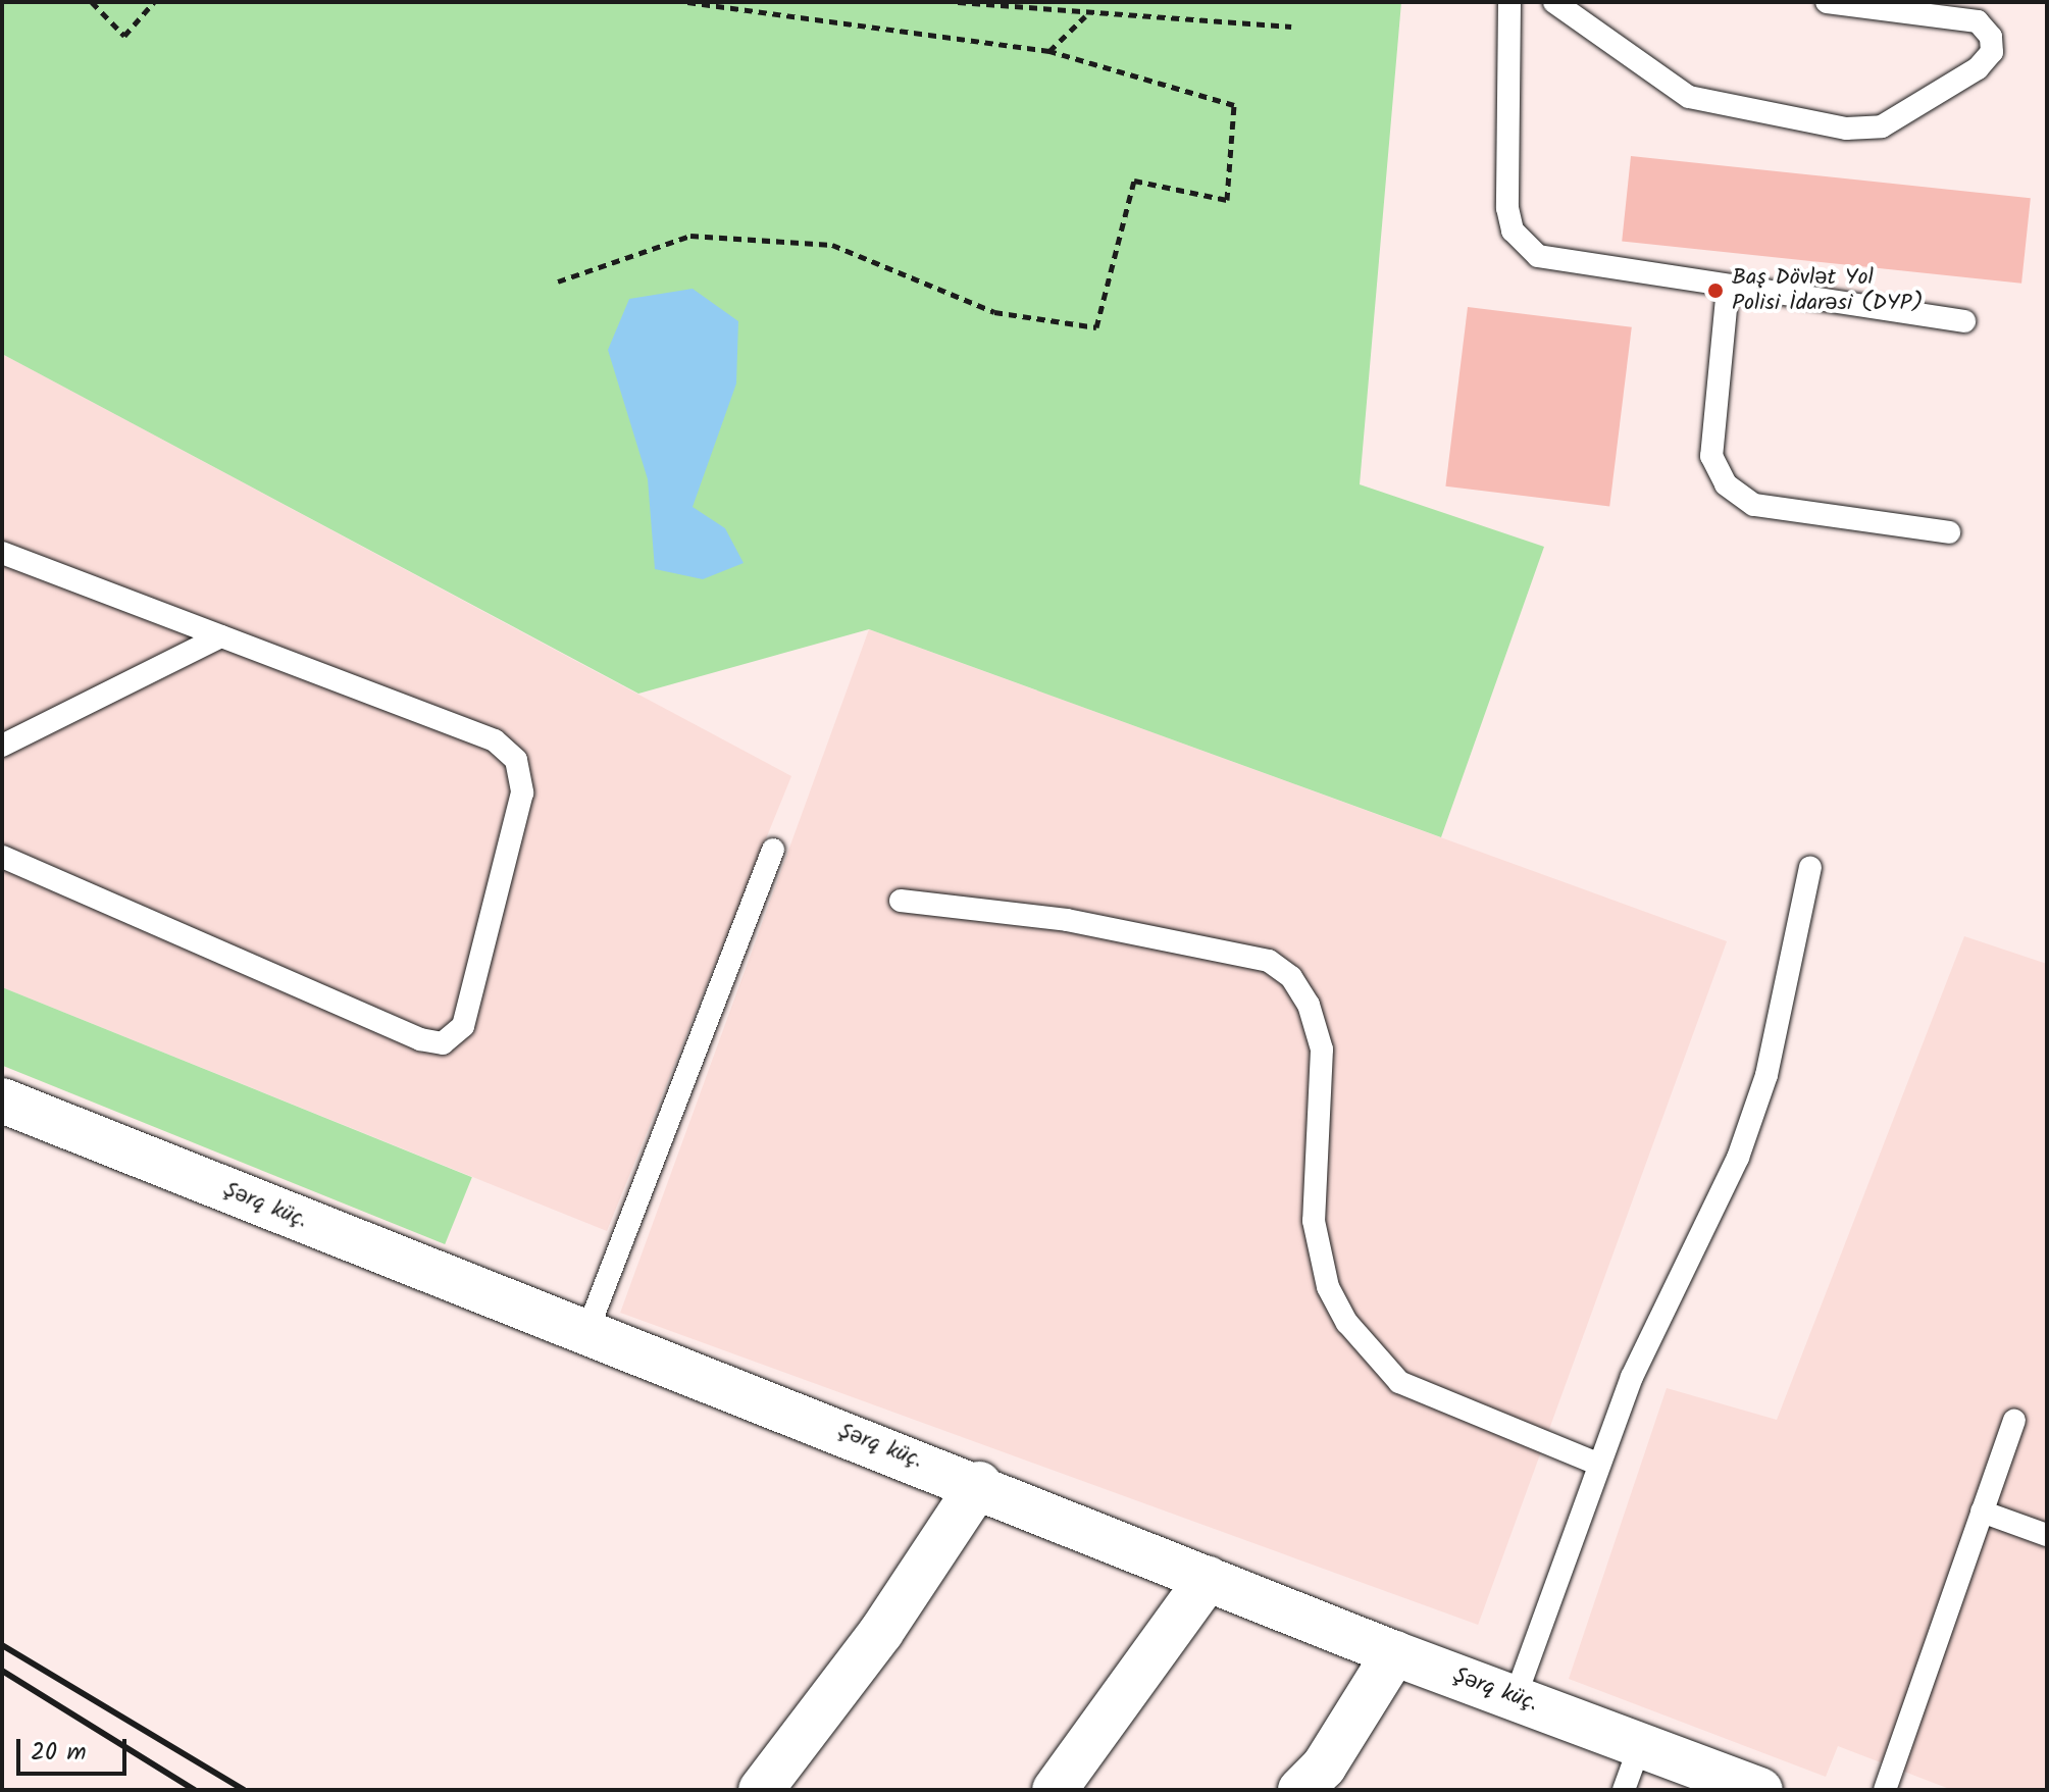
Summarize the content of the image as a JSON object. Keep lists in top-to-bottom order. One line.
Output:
{"streets":{"street":["Şərq küç."]},"places":["Baş Dövlət Yol Polisi İdarəsi (DYP)"],"scale_bar":"20 m"}
